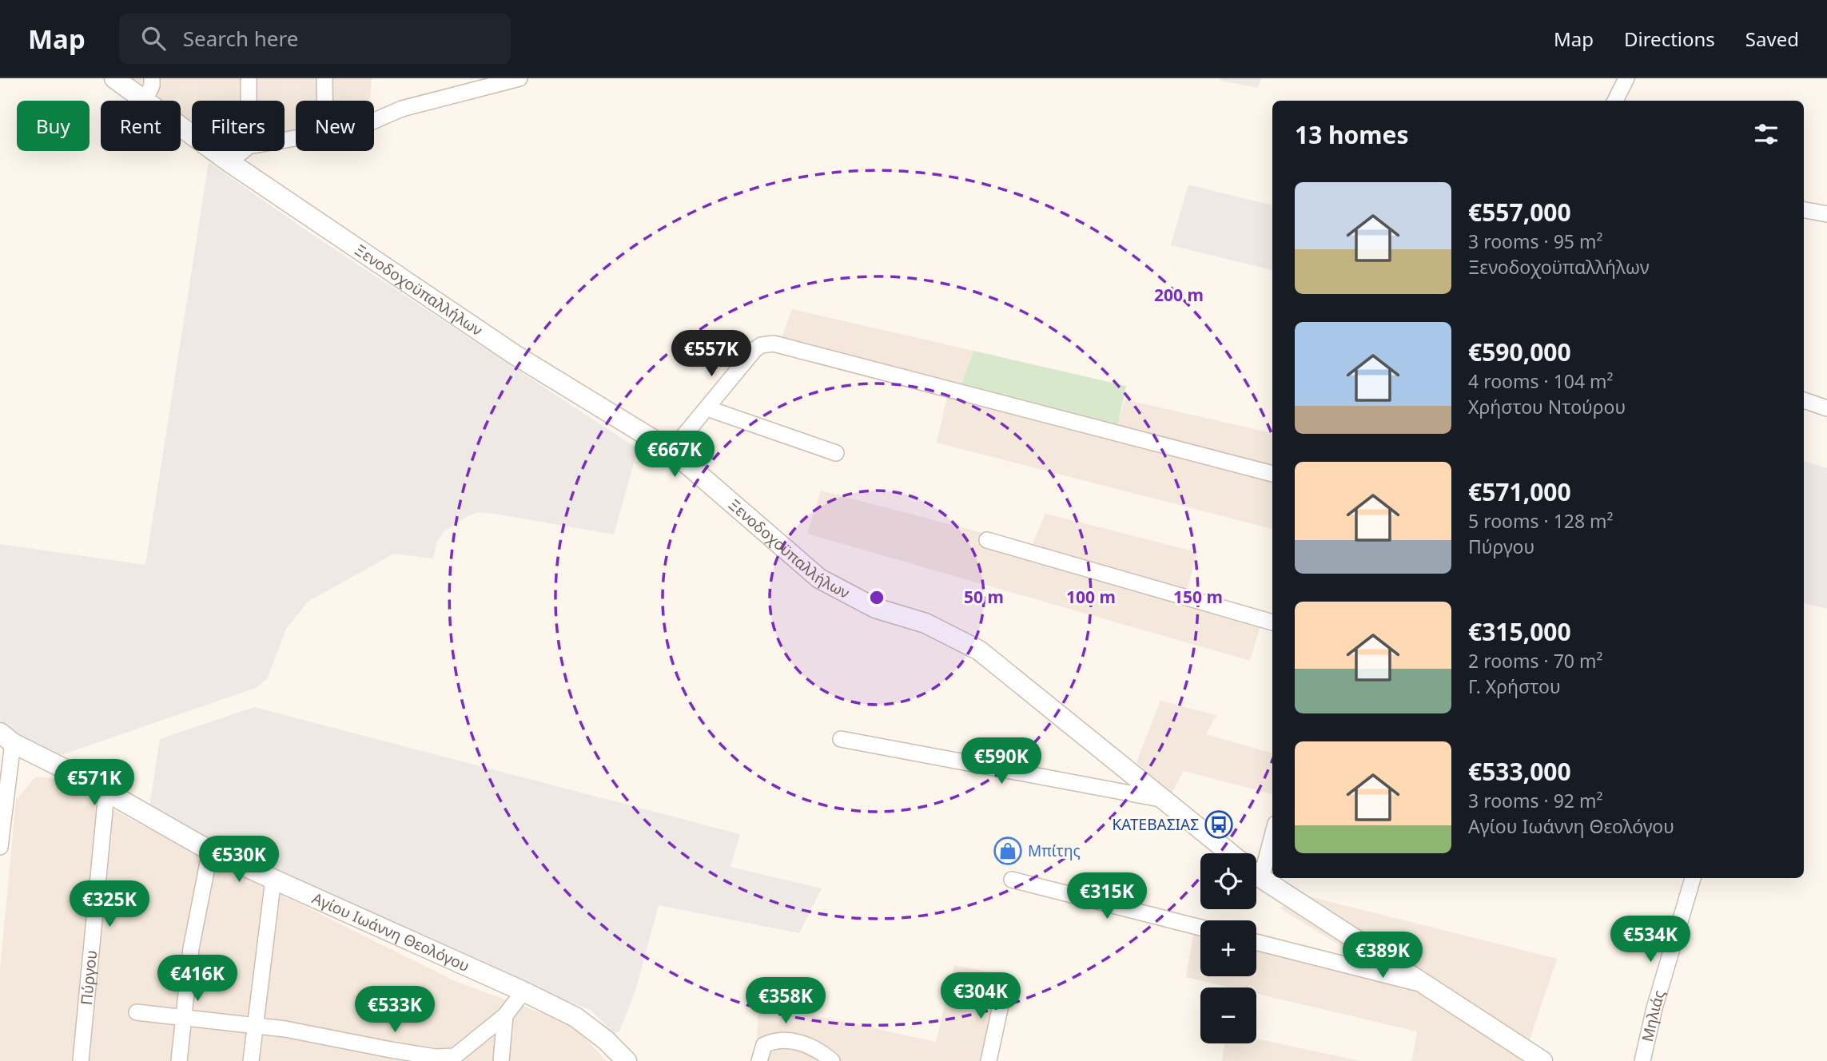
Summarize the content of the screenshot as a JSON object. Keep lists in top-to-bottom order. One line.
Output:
{"streets":{"street":["Ξενοδοχοϋπαλλήλων","Αγίου Ιωάννη Θεολόγου","Πύργου","Μηλιάς"]},"crossings":[["Αγίου Ιωάννη Θεολόγου","Πύργου"]],"places":{"bus stop":["ΚΑΤΕΒΑΣΙΑΣ"],"shop":["Μπίτης"]},"page":{"header":"Map","search":"Search here","nav":["Map","Directions","Saved"],"chip":["Buy","Rent","Filters","New"],"heading":"13 homes","list":[{"name":"€557,000","note":"3 rooms · 95 m² · Ξενοδοχοϋπαλλήλων"},{"name":"€590,000","note":"4 rooms · 104 m² · Χρήστου Ντούρου"},{"name":"€571,000","note":"5 rooms · 128 m² · Πύργου"},{"name":"€315,000","note":"2 rooms · 70 m² · Γ. Χρήστου"},{"name":"€533,000","note":"3 rooms · 92 m² · Αγίου Ιωάννη Θεολόγου"}],"price":["€557K","€667K","€590K","€571K","€530K","€315K","€325K","€534K","€389K","€416K","€304K","€358K","€533K"],"map_buttons":["+","−"]},"rings":["200 m","50 m","100 m","150 m"]}
